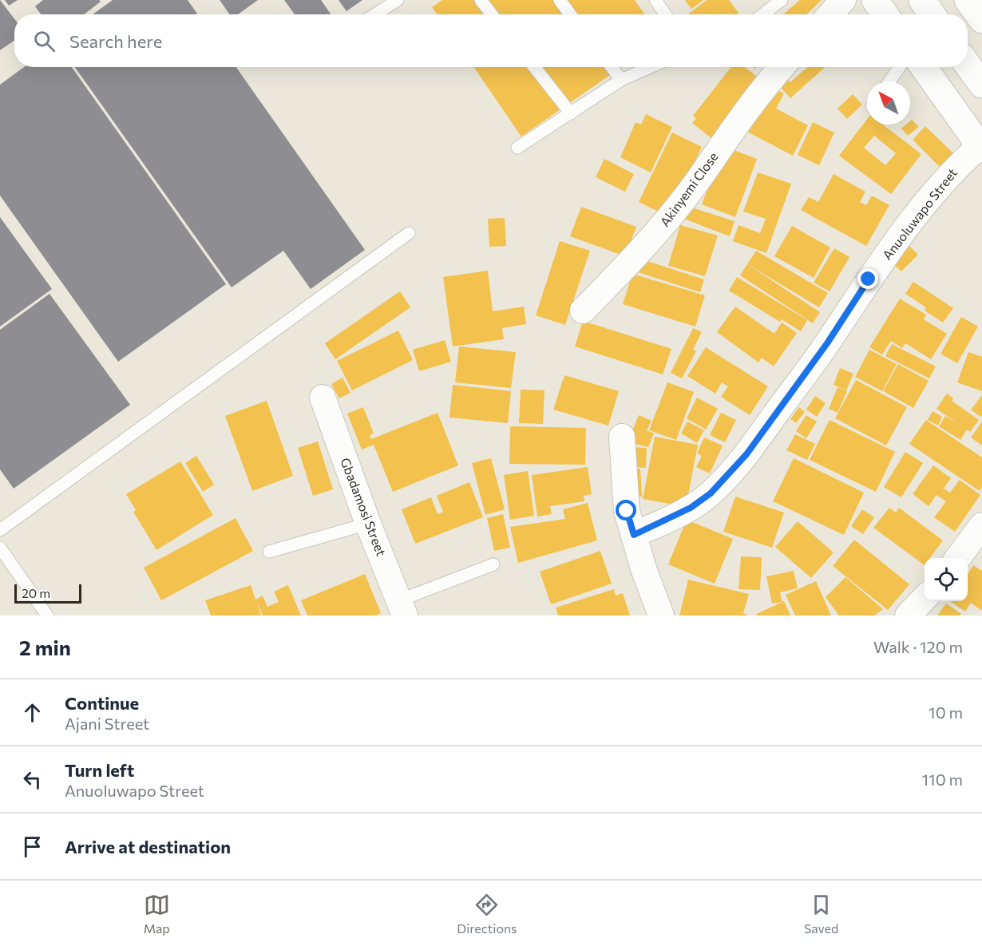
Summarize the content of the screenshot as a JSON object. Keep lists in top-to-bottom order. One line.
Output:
{"streets":{"street":["Akinyemi Close","Anuoluwapo Street","Gbadamosi Street"]},"scale_bar":"20 m","north":"top left","page":{"search":"Search here","scale":"20 m","heading":["2 min","Walk · 120 m"],"list":[["Continue","Ajani Street","10 m"],["Turn left","Anuoluwapo Street","110 m"],"Arrive at destination"],"nav":["Map","Directions","Saved"]}}
